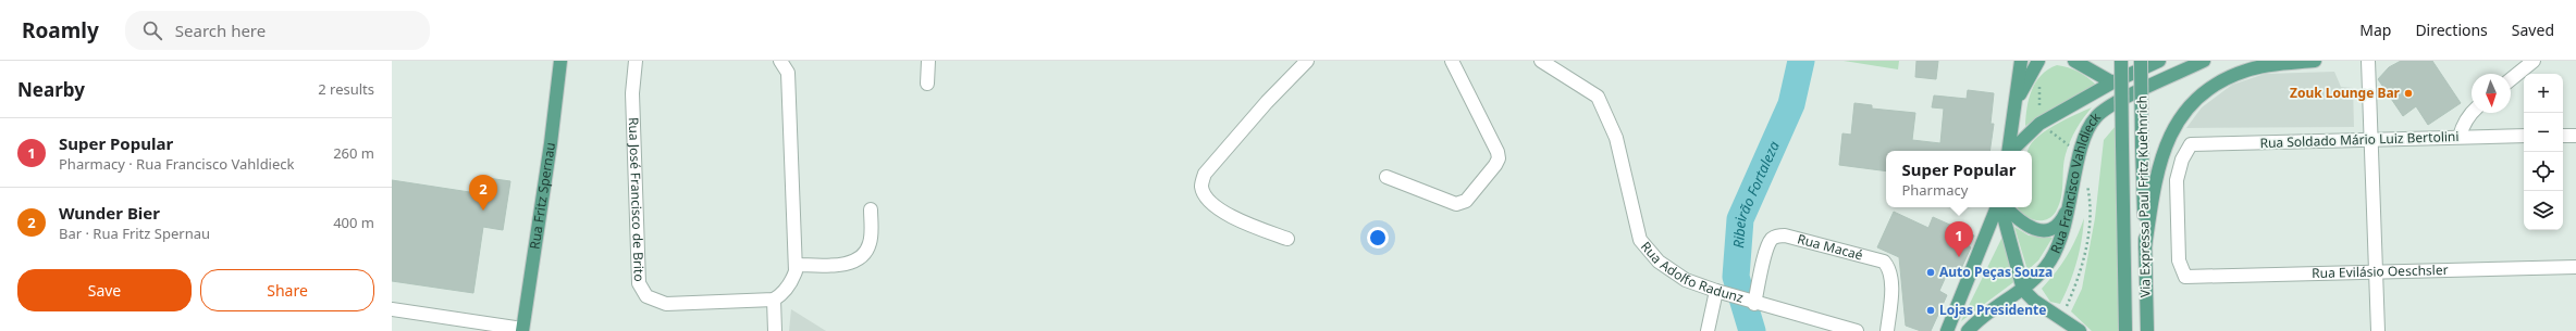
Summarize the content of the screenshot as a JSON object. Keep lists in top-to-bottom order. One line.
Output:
{"streets":{"main road":["Rua Francisco Vahldieck","Rua Fritz Spernau","Via Expressa Paul Fritz Kuehnrich"],"street":["Rua Soldado Mário Luiz Bertolini","Rua José Francisco de Brito","Rua Macaé","Rua Adolfo Radunz","Rua Evilásio Oeschsler"]},"crossings":[["Rua Soldado Mário Luiz Bertolini","Rua Evilásio Oeschsler"],["Rua Macaé","Rua Adolfo Radunz"]],"water":["Ribeirão Fortaleza"],"places":["Zouk Lounge Bar","Auto Peças Souza","Lojas Presidente"],"north":"bottom","page":{"header":"Roamly","search":"Search here","nav":["Map","Directions","Saved"],"heading":["Nearby","2 results"],"map_buttons":["+","−"],"list":[{"mark":"1","name":"Super Popular","note":"Pharmacy · Rua Francisco Vahldieck","value":"260 m"},{"mark":"2","name":"Wunder Bier","note":"Bar · Rua Fritz Spernau","value":"400 m"}],"popup":["Super Popular","Pharmacy"],"pins":["2","1"],"buttons":["Save","Share"]}}
